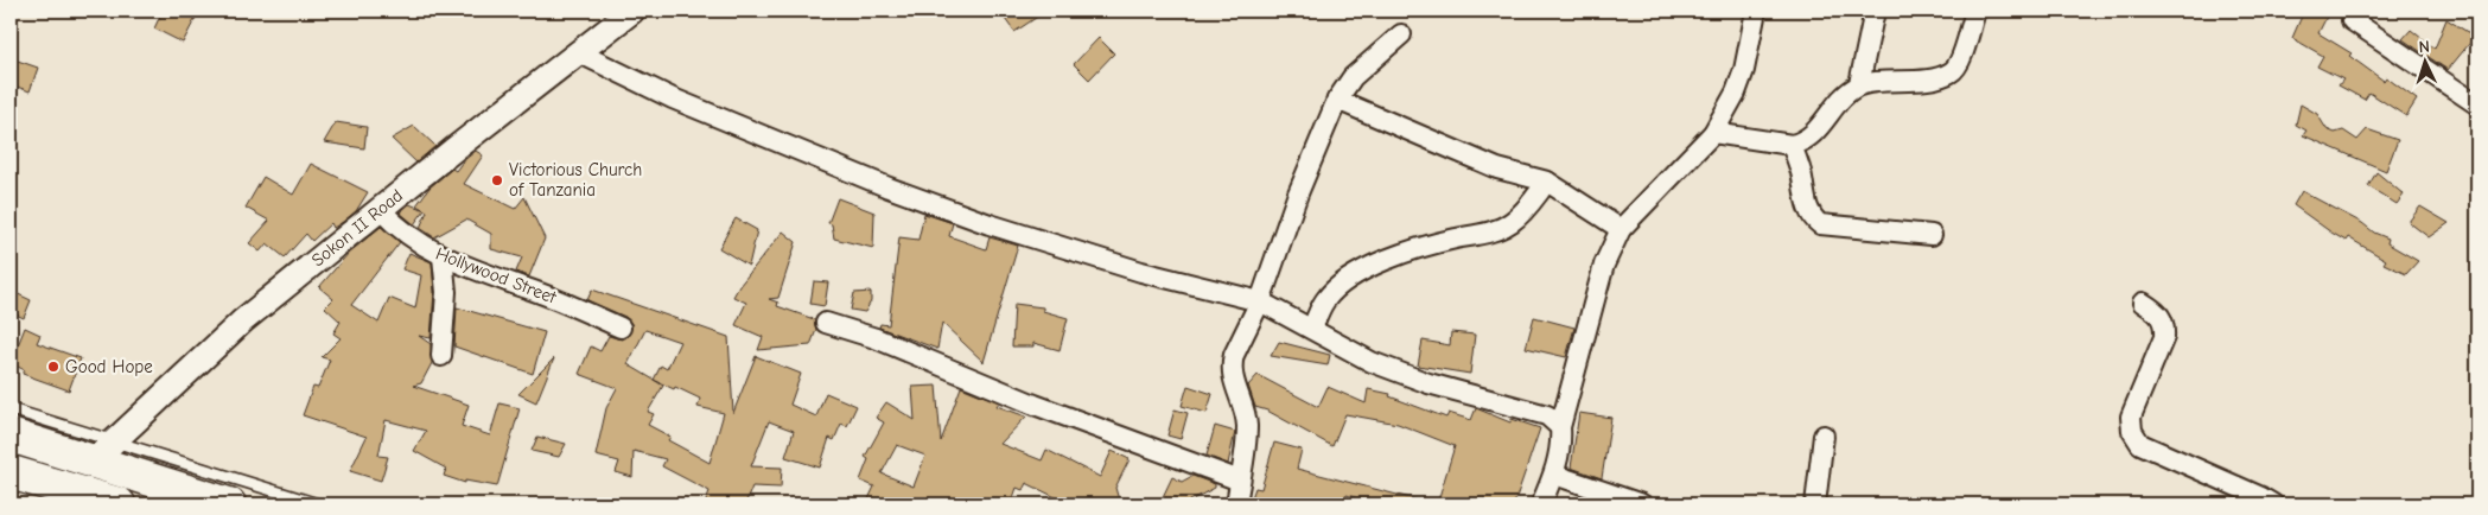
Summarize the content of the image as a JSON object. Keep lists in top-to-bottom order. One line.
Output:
{"streets":{"street":["Sokon II Road","Hollywood Street"]},"crossings":[["Sokon II Road","Hollywood Street"]],"places":["Victorious Church of Tanzania","Good Hope"],"north":"top"}
